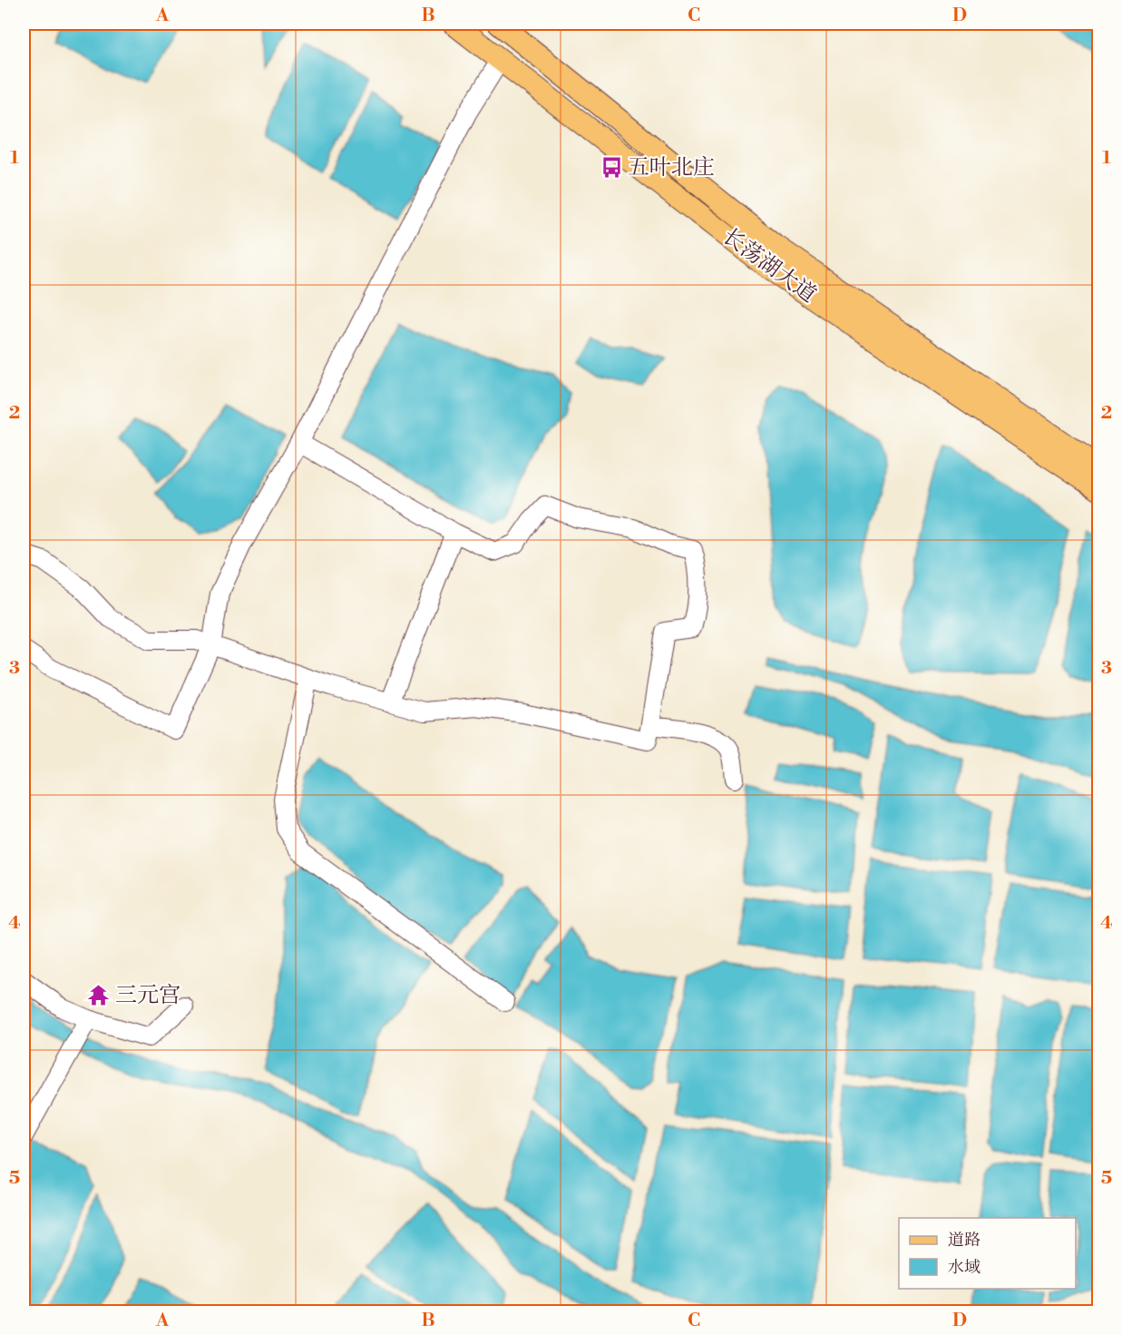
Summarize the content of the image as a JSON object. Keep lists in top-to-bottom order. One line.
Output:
{"streets":{"main road":["长荡湖大道"]},"places":{"bus stop":["五叶北庄"],"temple":["三元宫"]},"legend":["道路","水域"],"grid":{"columns":["A","B","C","D"],"rows":["1","2","3","4","5"]}}
